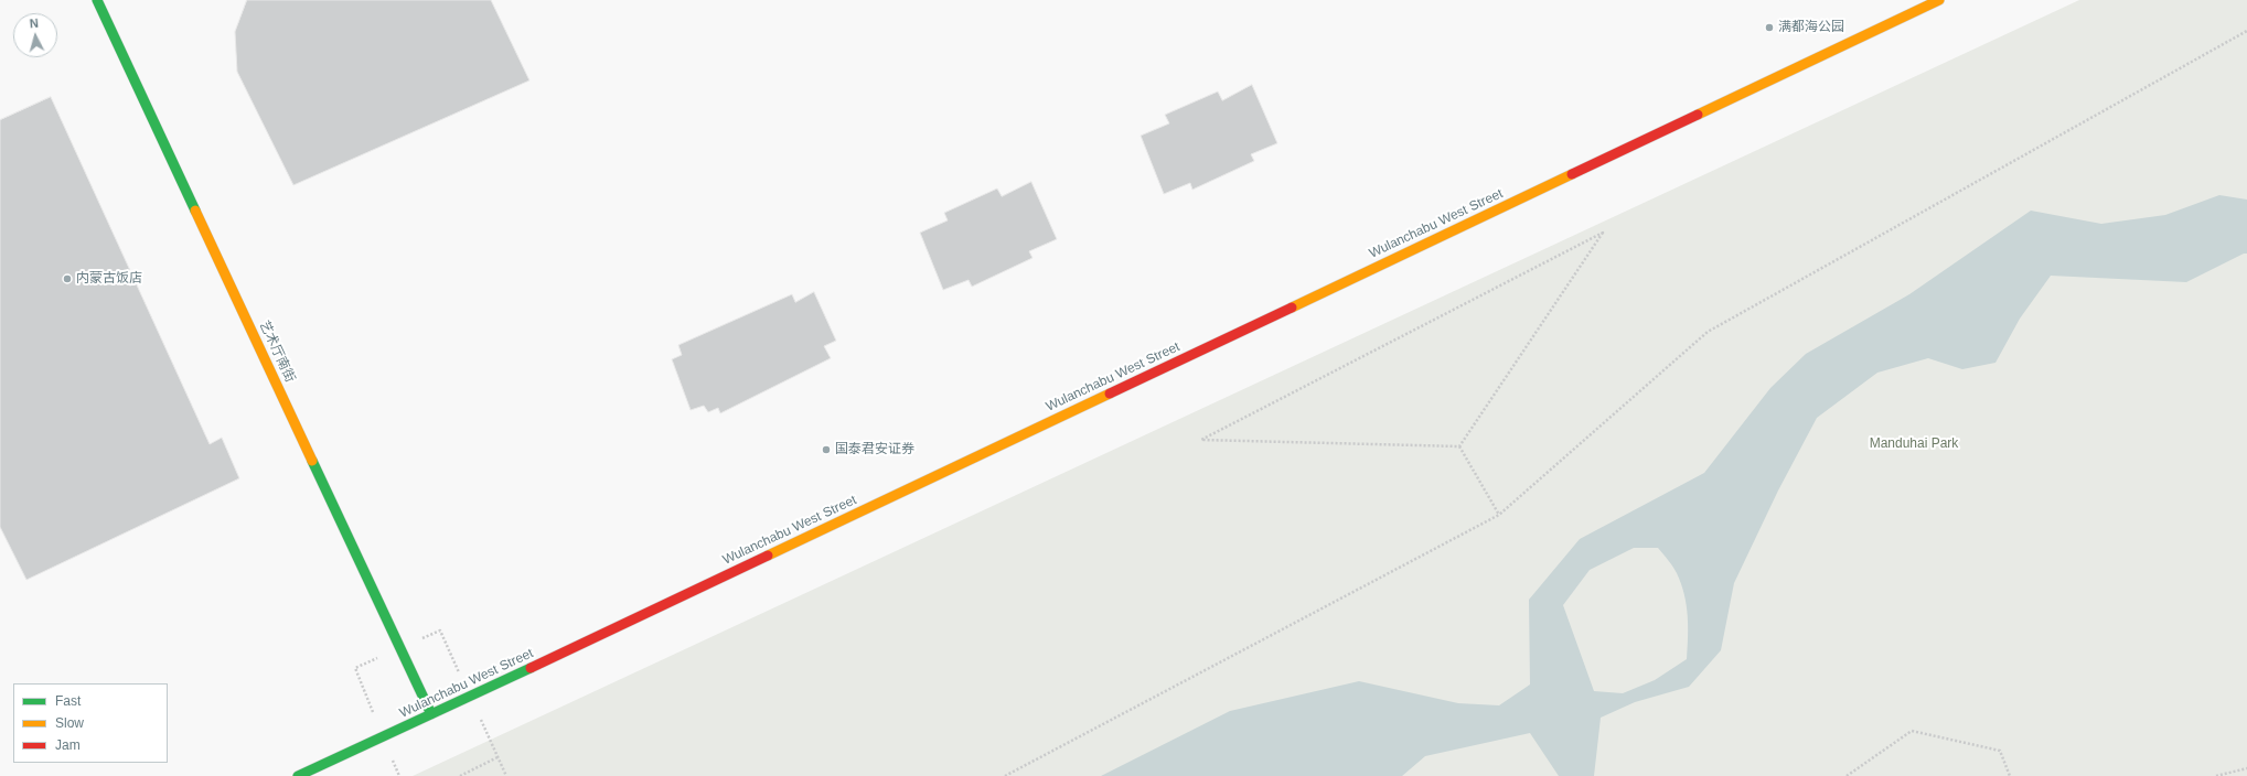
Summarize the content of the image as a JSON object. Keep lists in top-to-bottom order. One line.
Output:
{"streets":{"street":["Wulanchabu West Street","艺术厅南街"]},"crossings":[["Wulanchabu West Street","艺术厅南街"]],"parks":["Manduhai Park"],"places":["满都海公园","内蒙古饭店","国泰君安证券"],"legend":["Fast","Slow","Jam"],"north":"top"}
